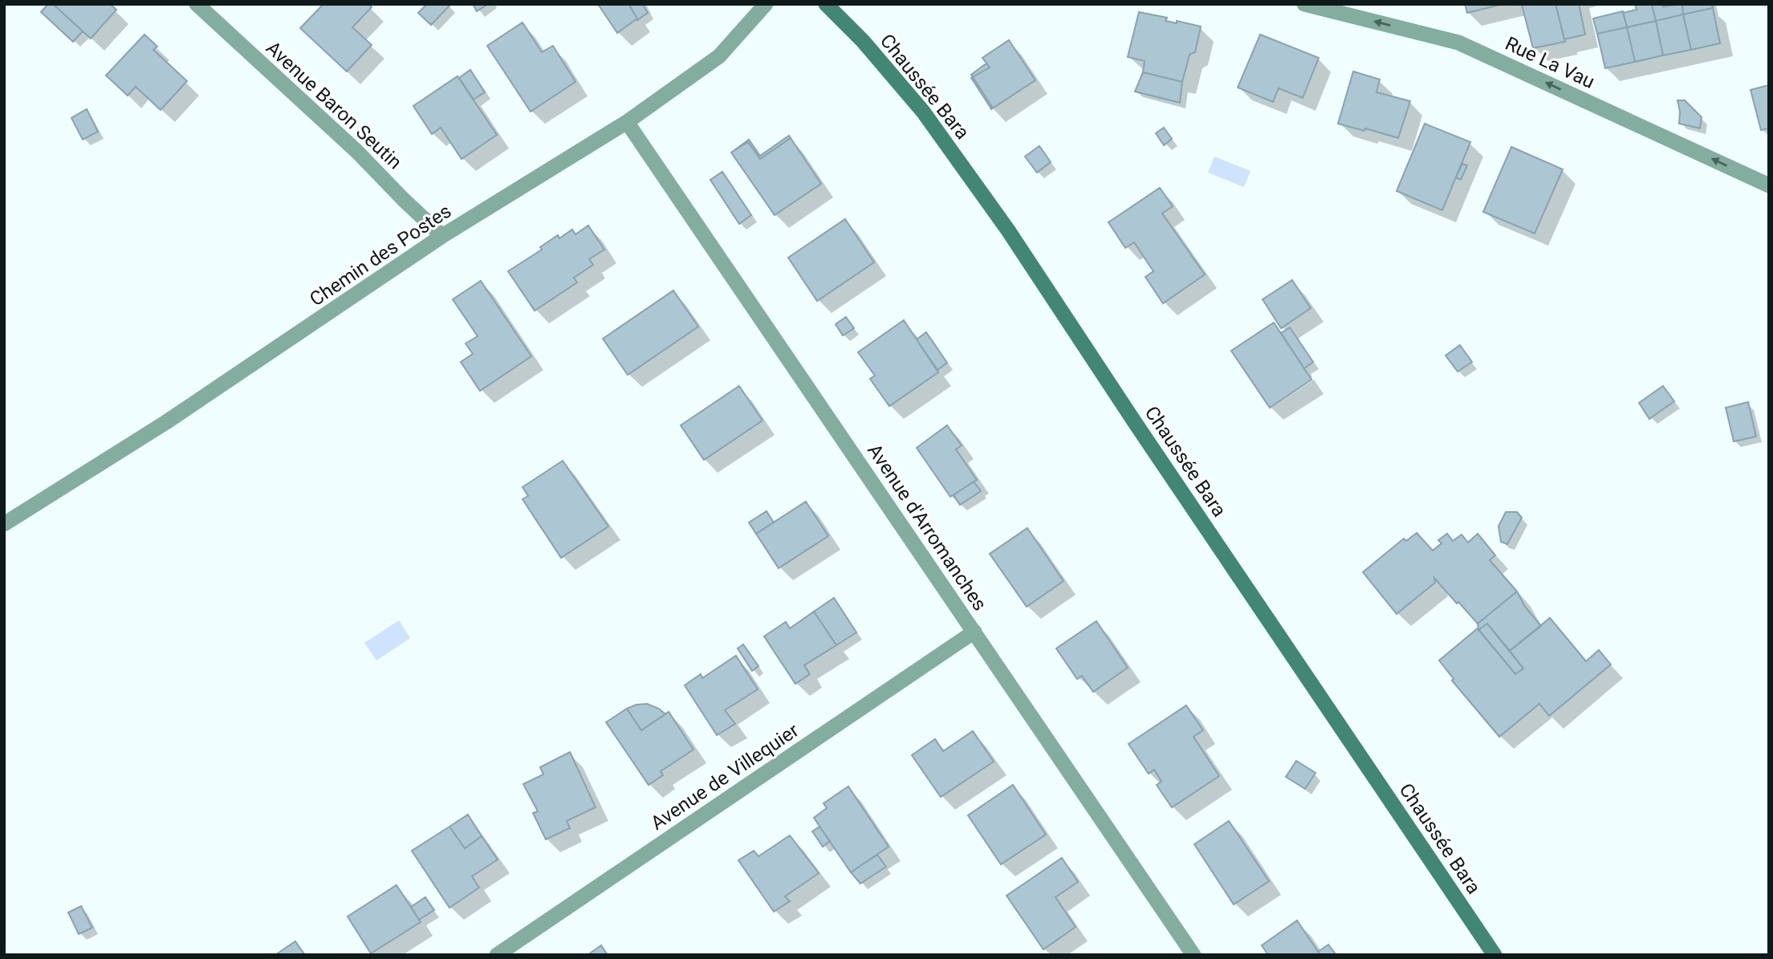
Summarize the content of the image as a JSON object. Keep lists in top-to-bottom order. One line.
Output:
{"streets":{"main road":["Chaussée Bara"],"street":["Rue La Vau","Avenue Baron Seutin","Chemin des Postes","Avenue d'Arromanches","Avenue de Villequier"]},"crossings":[["Avenue Baron Seutin","Chemin des Postes"],["Chemin des Postes","Avenue d'Arromanches"],["Avenue d'Arromanches","Avenue de Villequier"]],"one_way":["Rue La Vau"]}
